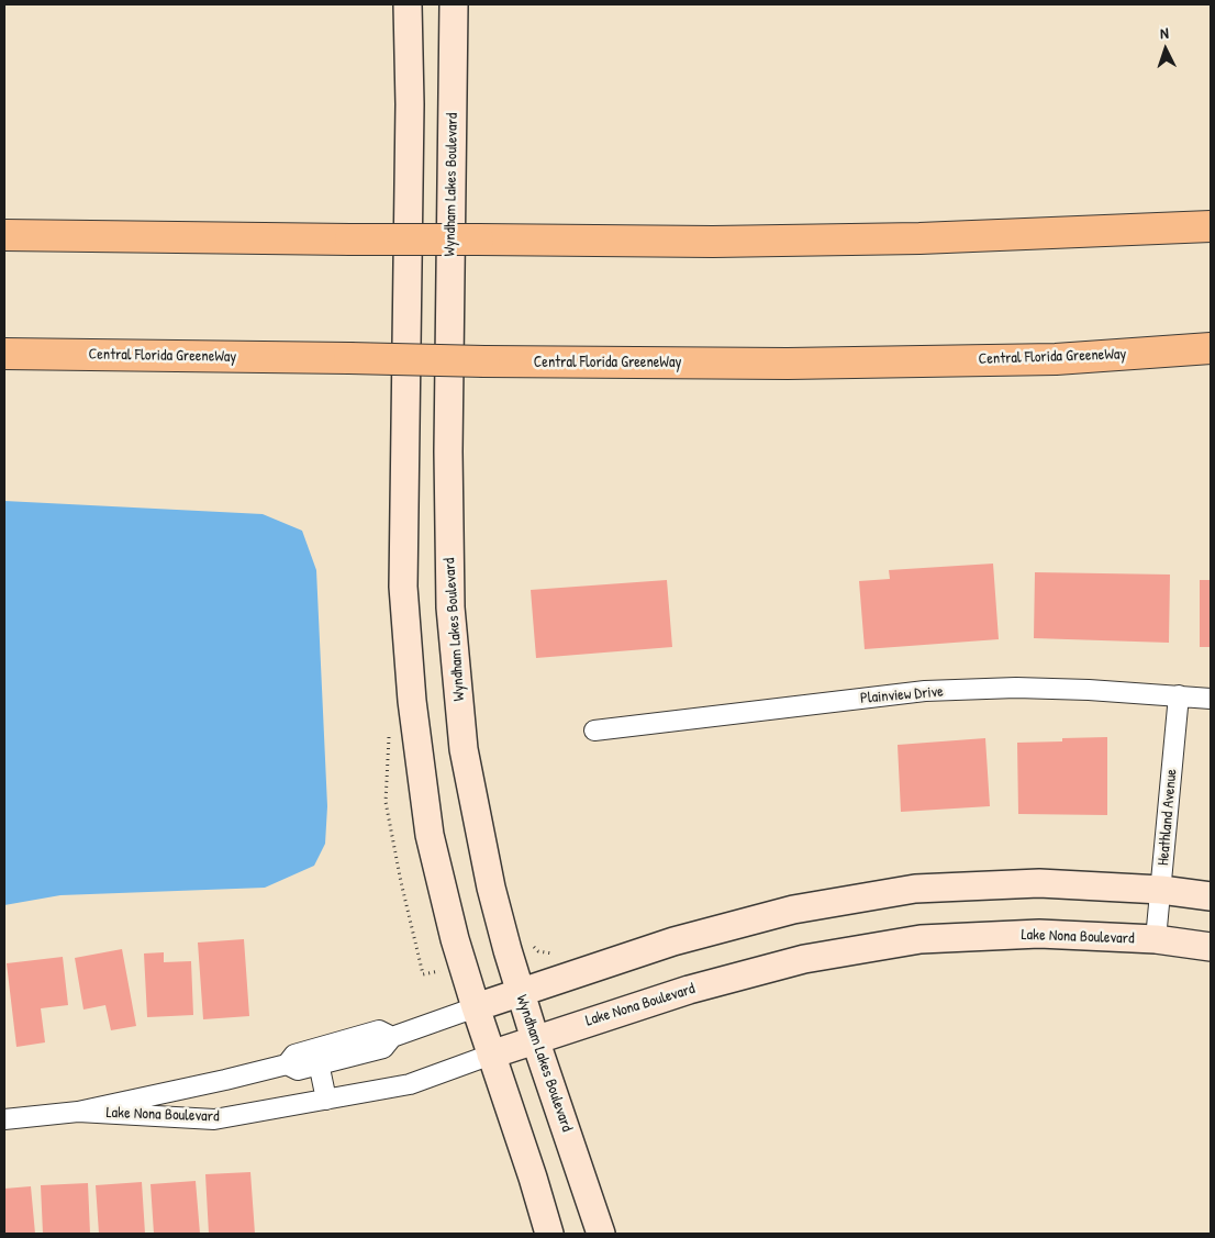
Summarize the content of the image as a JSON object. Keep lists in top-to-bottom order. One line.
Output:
{"streets":{"highway":["Central Florida GreeneWay"],"street":["Wyndham Lakes Boulevard","Plainview Drive","Heathland Avenue","Lake Nona Boulevard"]},"crossings":[["Wyndham Lakes Boulevard","Lake Nona Boulevard"],["Plainview Drive","Heathland Avenue"],["Heathland Avenue","Lake Nona Boulevard"]],"north":"top"}
